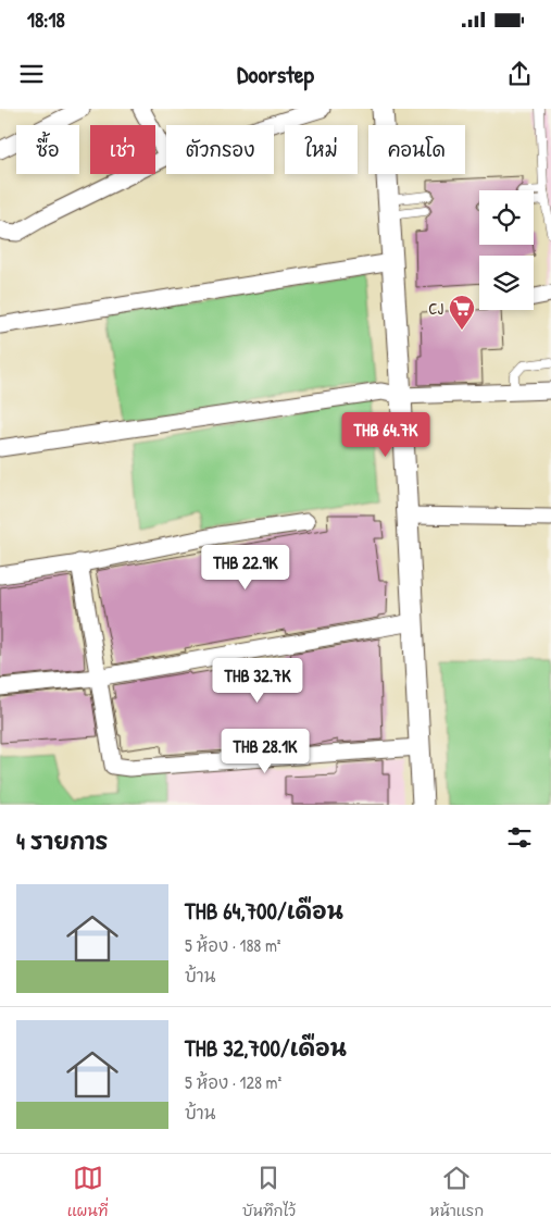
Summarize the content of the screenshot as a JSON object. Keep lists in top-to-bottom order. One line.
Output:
{"places":{"supermarket":["CJ"]},"page":{"status":"18:18","header":"Doorstep","chip":["ซื้อ","เช่า","ตัวกรอง","ใหม่","คอนโด"],"price":["THB 64.7K","THB 22.9K","THB 32.7K","THB 28.1K"],"heading":"4 รายการ","list":[{"name":"THB 64,700/เดือน","note":"5 ห้อง · 188 m² · บ้าน"},{"name":"THB 32,700/เดือน","note":"5 ห้อง · 128 m² · บ้าน"}],"tabs":["แผนที่","บันทึกไว้","หน้าแรก"]}}
